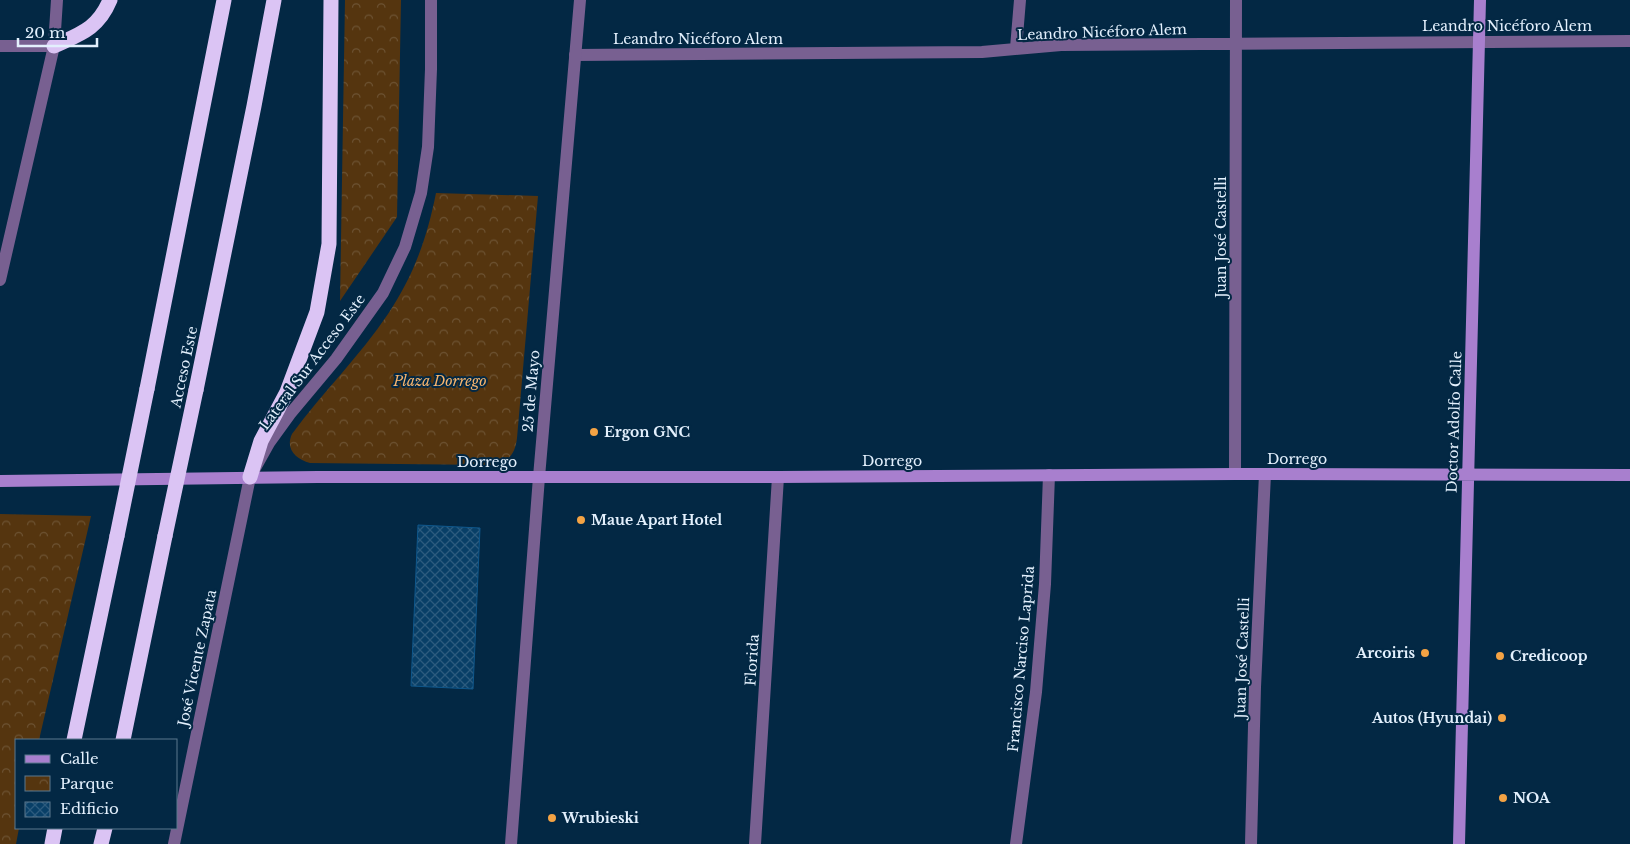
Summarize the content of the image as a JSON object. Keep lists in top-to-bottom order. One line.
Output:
{"streets":{"highway":["Acceso Este"],"main road":["Doctor Adolfo Calle","Dorrego"],"street":["Leandro Nicéforo Alem","Juan José Castelli","Lateral Sur Acceso Este","25 de Mayo","José Vicente Zapata","Francisco Narciso Laprida","Florida"]},"crossings":[["Leandro Nicéforo Alem","Juan José Castelli"],["Leandro Nicéforo Alem","25 de Mayo"],["Leandro Nicéforo Alem","Doctor Adolfo Calle"],["Juan José Castelli","Dorrego"],["Lateral Sur Acceso Este","Dorrego"],["Lateral Sur Acceso Este","José Vicente Zapata"],["25 de Mayo","Dorrego"],["Doctor Adolfo Calle","Dorrego"],["Dorrego","José Vicente Zapata"],["Dorrego","Francisco Narciso Laprida"],["Dorrego","Florida"]],"parks":["Plaza Dorrego"],"places":["Ergon GNC","Maue Apart Hotel","Arcoiris","Credicoop","Autos (Hyundai)","NOA","Wrubieski"],"legend":["Calle","Parque","Edificio"],"scale_bar":"20 m"}
